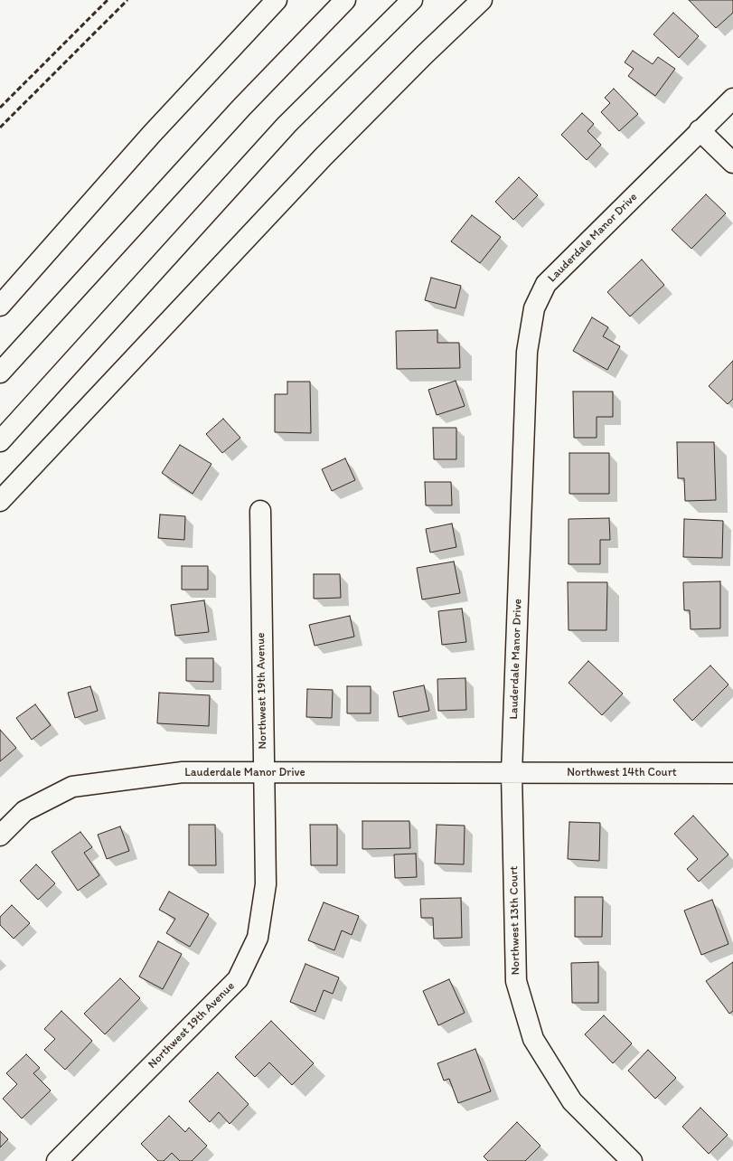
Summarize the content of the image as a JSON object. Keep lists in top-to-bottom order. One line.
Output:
{"streets":{"main road":["Lauderdale Manor Drive","Northwest 19th Avenue","Northwest 14th Court","Northwest 13th Court"]},"crossings":[["Lauderdale Manor Drive","Northwest 19th Avenue"],["Lauderdale Manor Drive","Northwest 14th Court"],["Lauderdale Manor Drive","Northwest 13th Court"],["Northwest 14th Court","Northwest 13th Court"]]}
